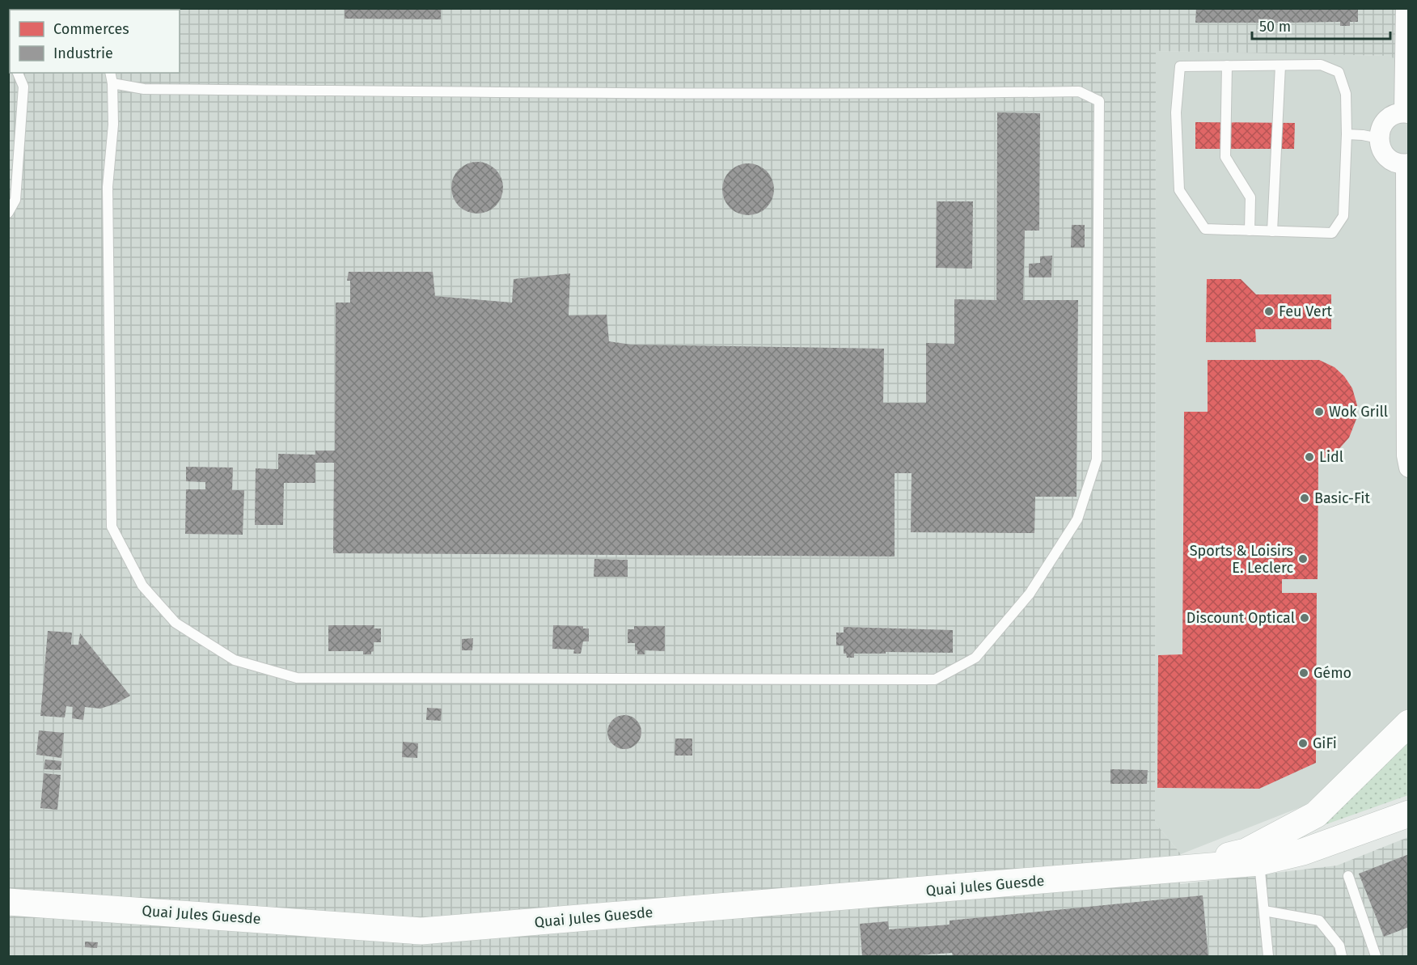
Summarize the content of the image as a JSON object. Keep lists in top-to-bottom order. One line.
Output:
{"streets":{"main road":["Quai Jules Guesde"]},"places":["Feu Vert","Wok Grill","Lidl","Basic-Fit","Sports & Loisirs E. Leclerc","Discount Optical","Gémo","GiFi"],"legend":["Commerces","Industrie"],"scale_bar":"50 m"}
